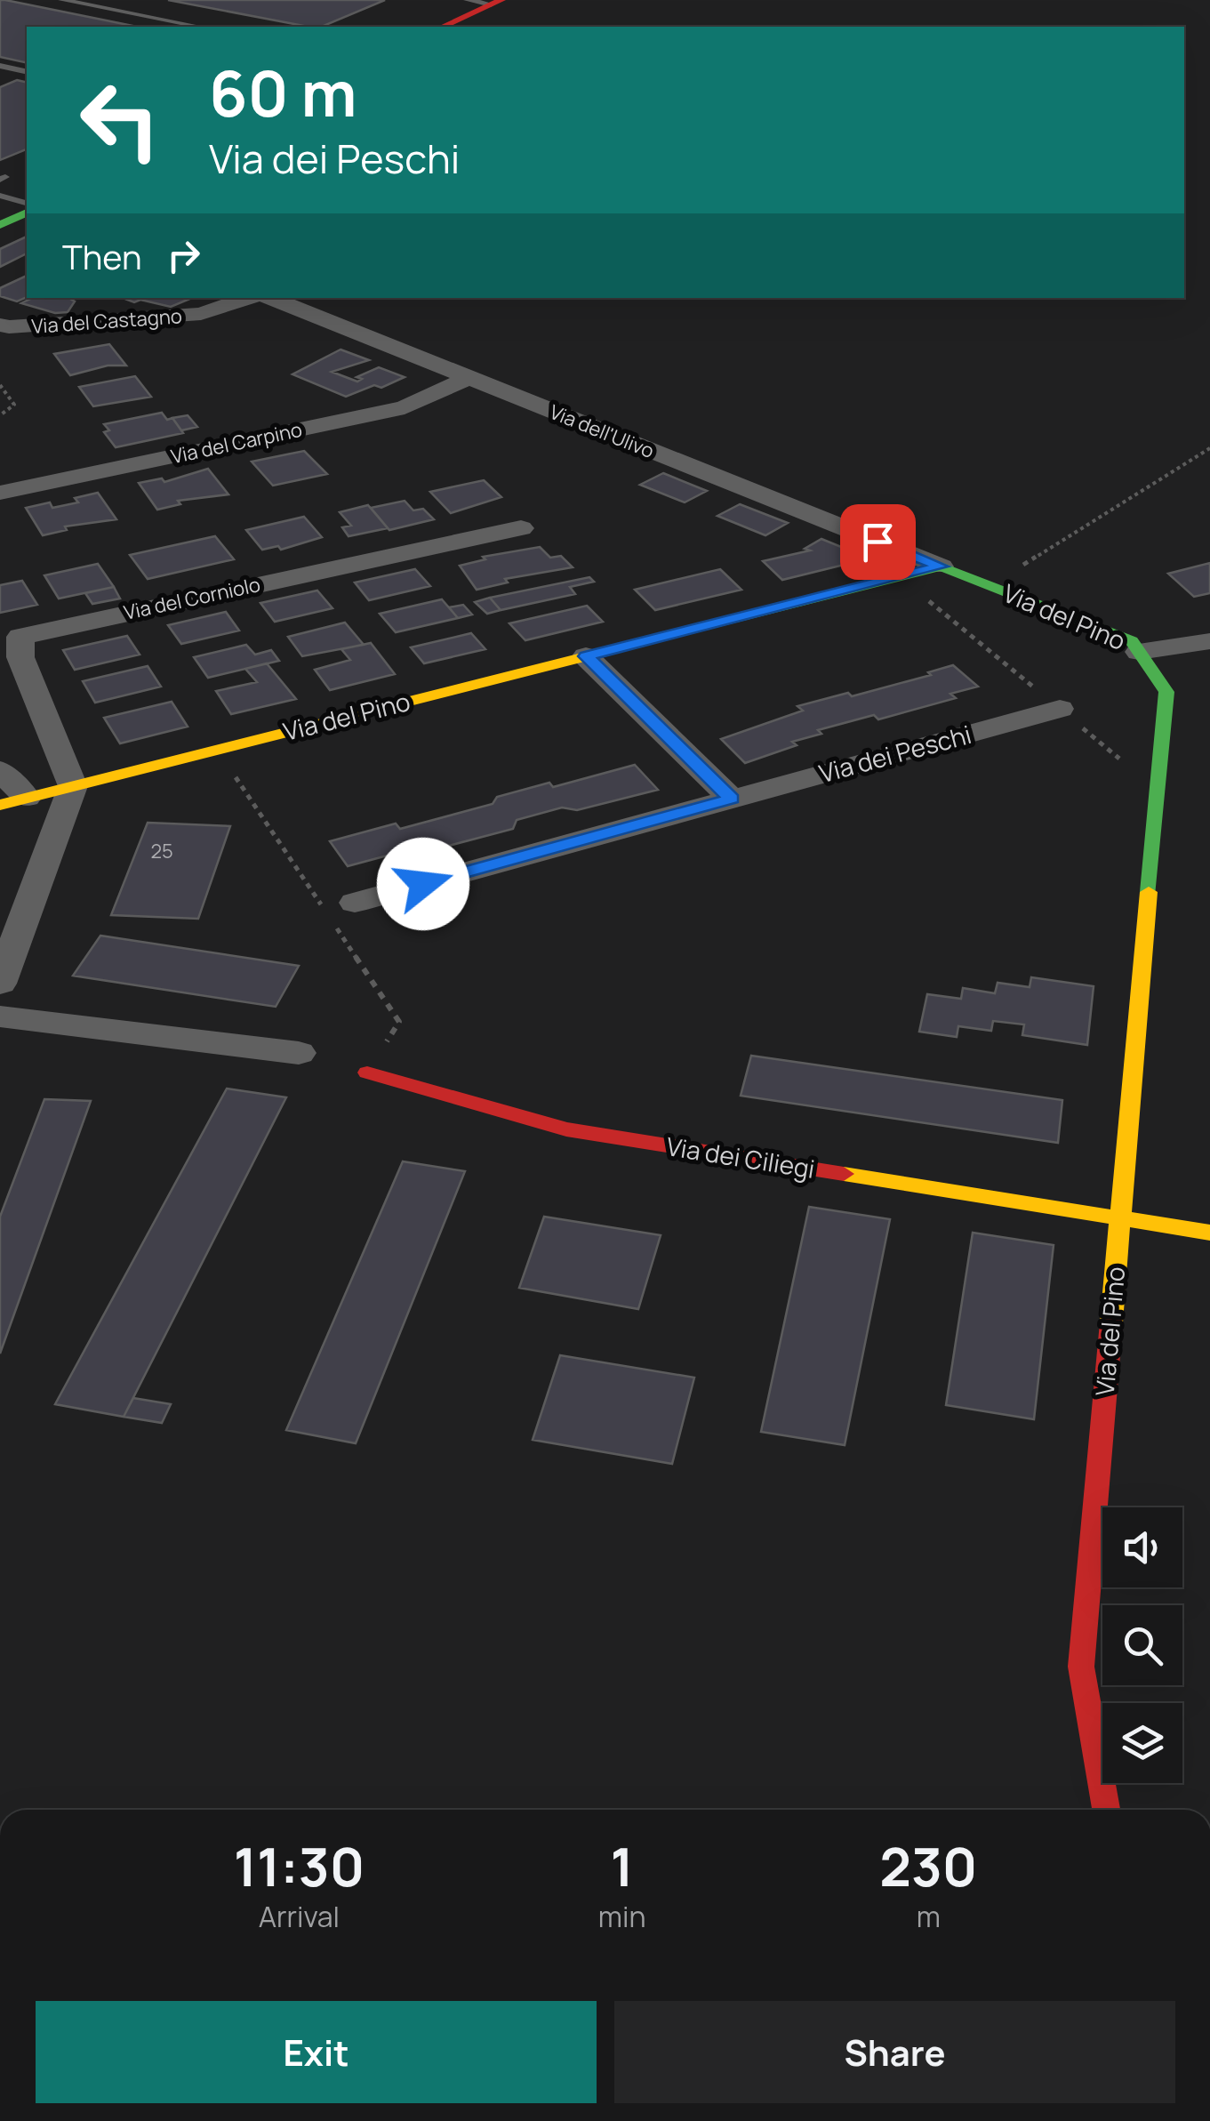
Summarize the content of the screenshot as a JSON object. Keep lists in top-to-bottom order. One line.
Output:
{"streets":{"street":["Via del Castagno","Via dell'Ulivo","Via del Carpino","Via del Corniolo","Via del Pino","Via dei Peschi","Via dei Ciliegi"]},"crossings":[["Via dell'Ulivo","Via del Carpino"],["Via dell'Ulivo","Via del Pino"],["Via del Corniolo","Via del Pino"],["Via del Pino","Via dei Ciliegi"]],"house_numbers":["25"],"page":{"turn":["60 m","Via dei Peschi"],"then":"Then","eta":["11:30","Arrival","1","min","230","m"],"buttons":["Exit","Share"]}}
